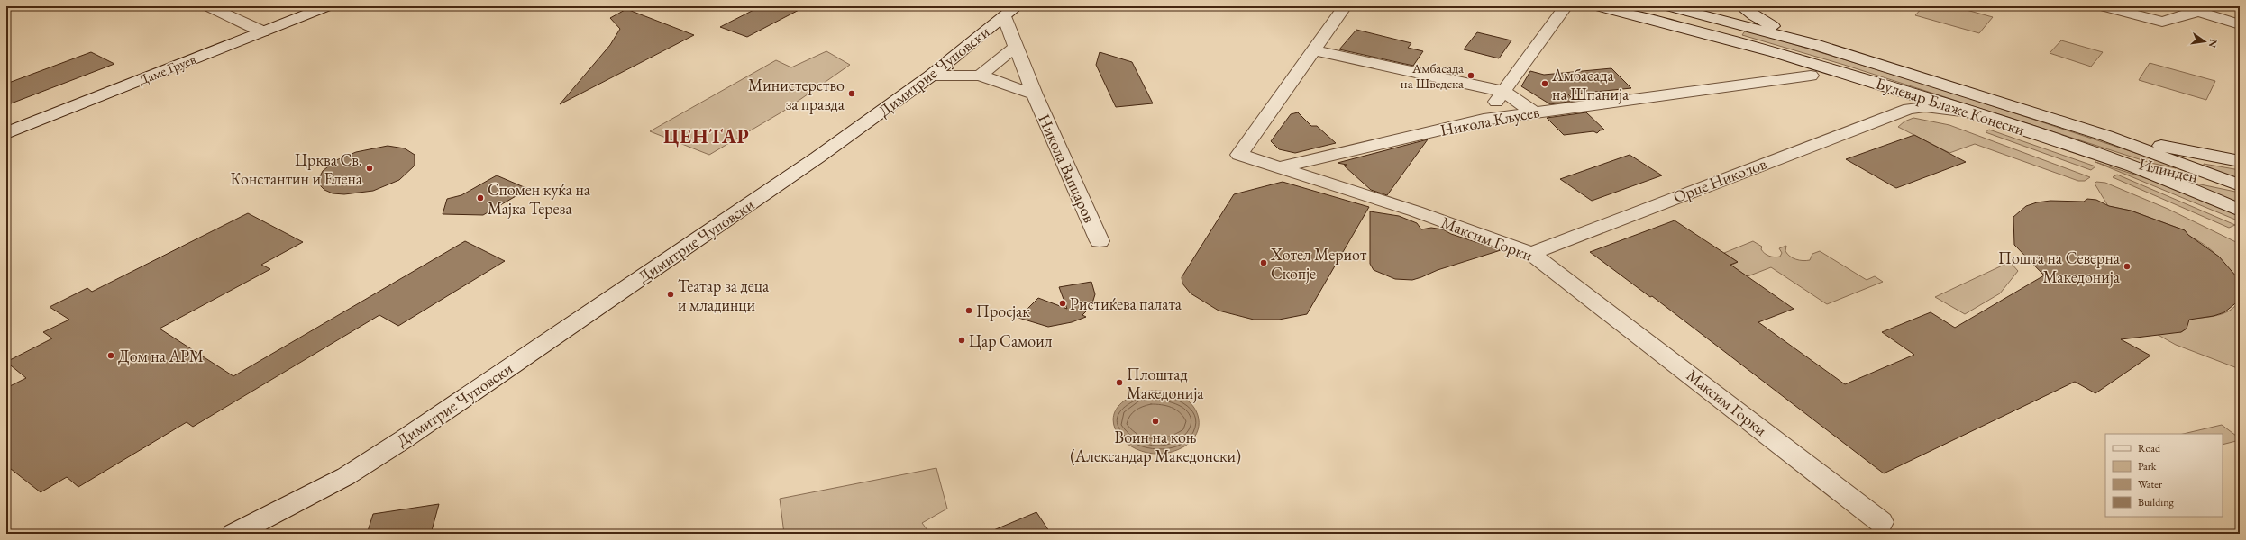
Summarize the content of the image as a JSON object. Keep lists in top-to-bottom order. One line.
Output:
{"streets":{"street":["Даме Груев","Димитрие Чуповски","Булевар Блаже Конески","Никола Кљусев","Никола Вапцаров","Илинден","Орце Николов","Максим Горки"]},"crossings":[["Димитрие Чуповски","Никола Вапцаров"],["Булевар Блаже Конески","Илинден"],["Булевар Блаже Конески","Орце Николов"],["Никола Кљусев","Максим Горки"],["Орце Николов","Максим Горки"]],"districts":["ЦЕНТАР"],"places":["Амбасада на Шведска","Амбасада на Шпанија","Министерство за правда","Црква Св. Константин и Елена","Спомен куќа на Мајка Тереза","Хотел Мериот Скопје","Пошта на Северна Македонија","Театар за деца и младинци","Ристиќева палата","Просјак","Цар Самоил","Дом на АРМ","Плоштад Македонија","Воин на коњ (Александар Македонски)"],"legend":["Road","Park","Water","Building"],"north":"right"}
